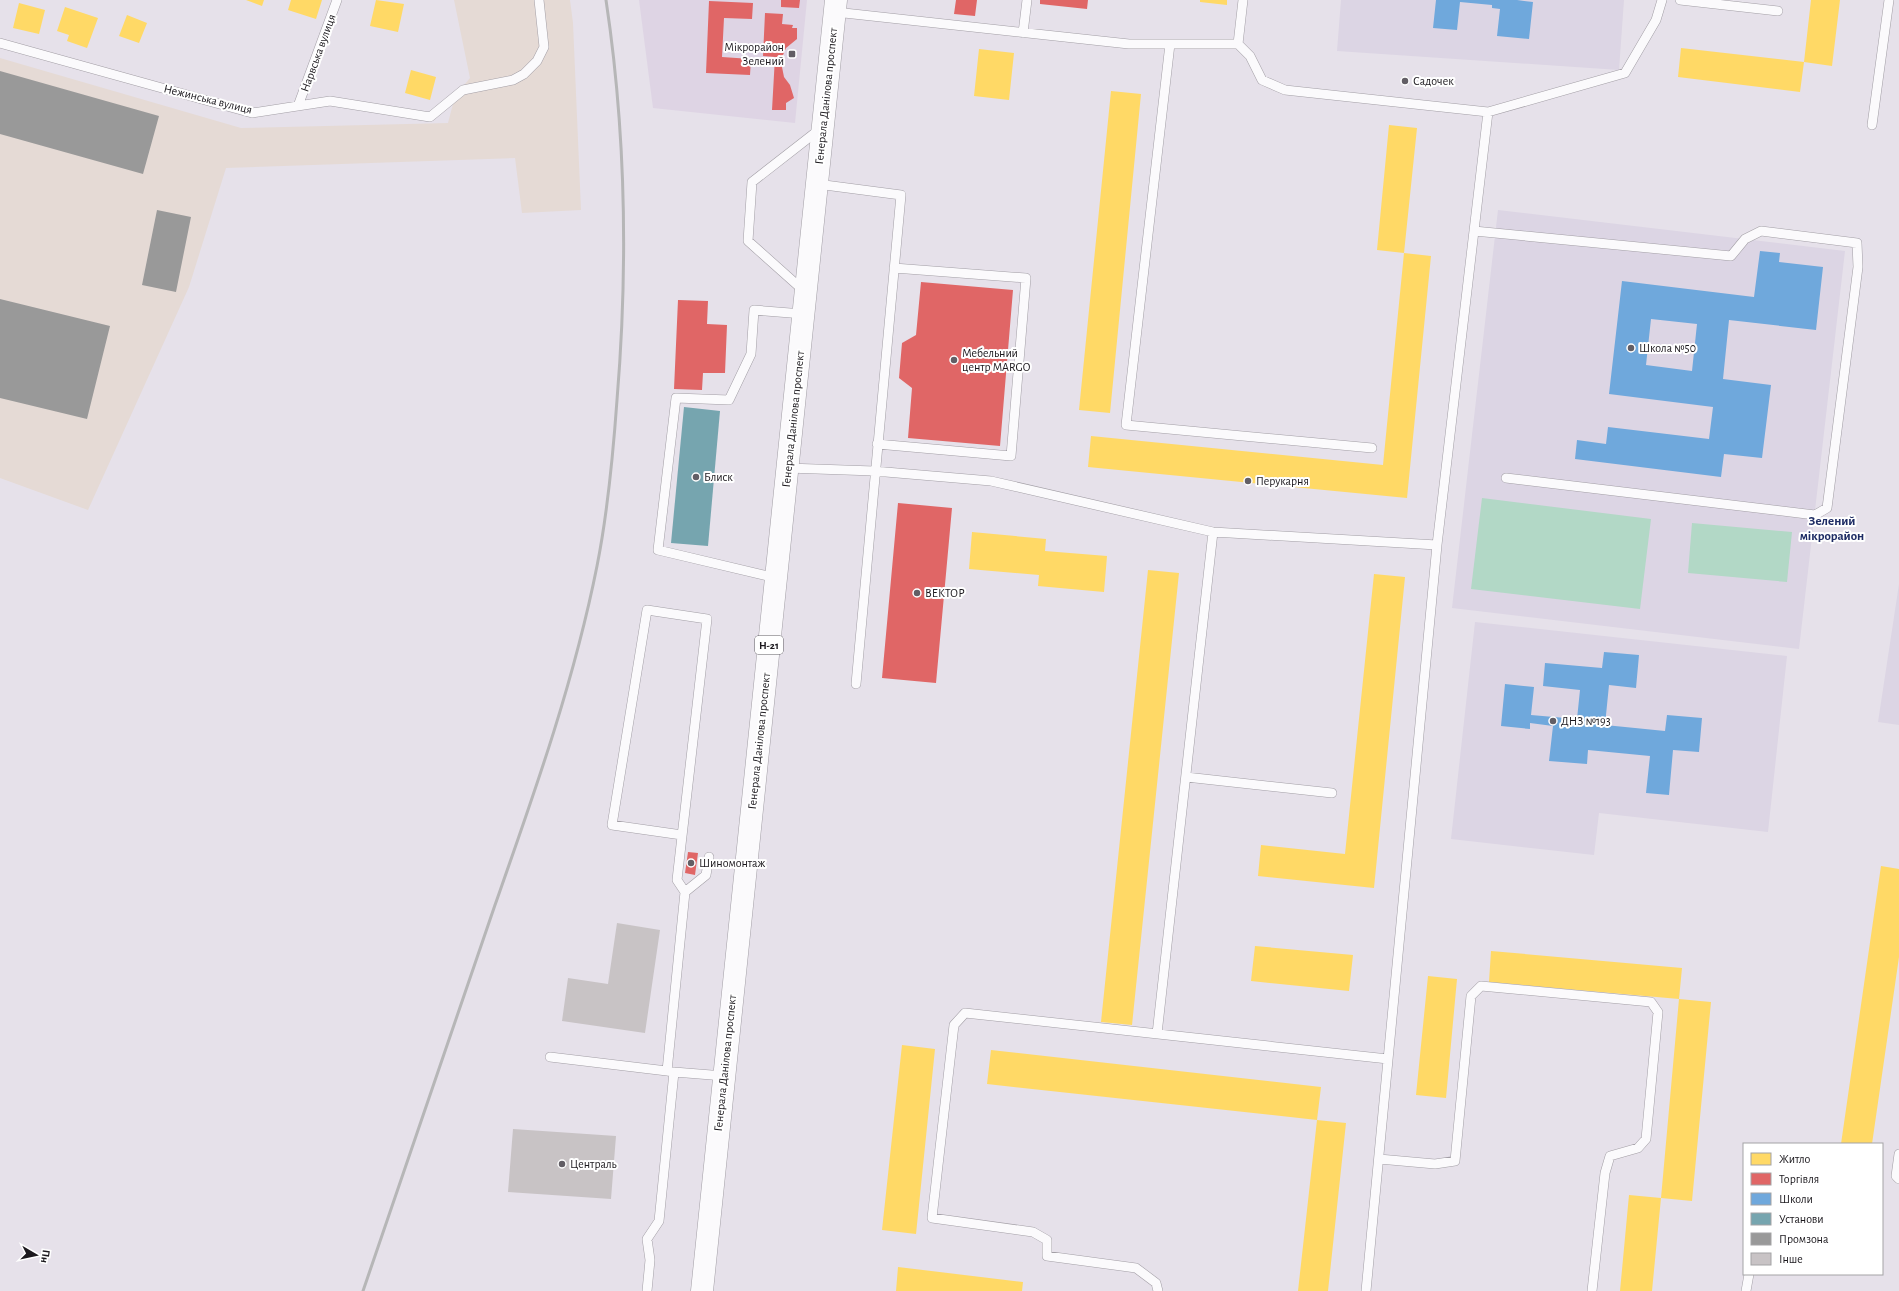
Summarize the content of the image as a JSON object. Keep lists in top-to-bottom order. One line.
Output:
{"streets":{"main road":["Генерала Данілова проспект","Н-21"],"lane":["Нарвська вулиця","Нежинська вулиця"]},"crossings":[["Нарвська вулиця","Нежинська вулиця"]],"districts":["Зелений мікрорайон"],"places":{"transit":["Мікрорайон Зелений"],"other":["Садочек","Школа №50","Мебельний центр MARGO","Блиск","Перукарня","ВЕКТОР","ДНЗ №193","Шиномонтаж","Централь"]},"legend":["Житло","Торгівля","Школи","Установи","Промзона","Інше"],"north":"right"}
